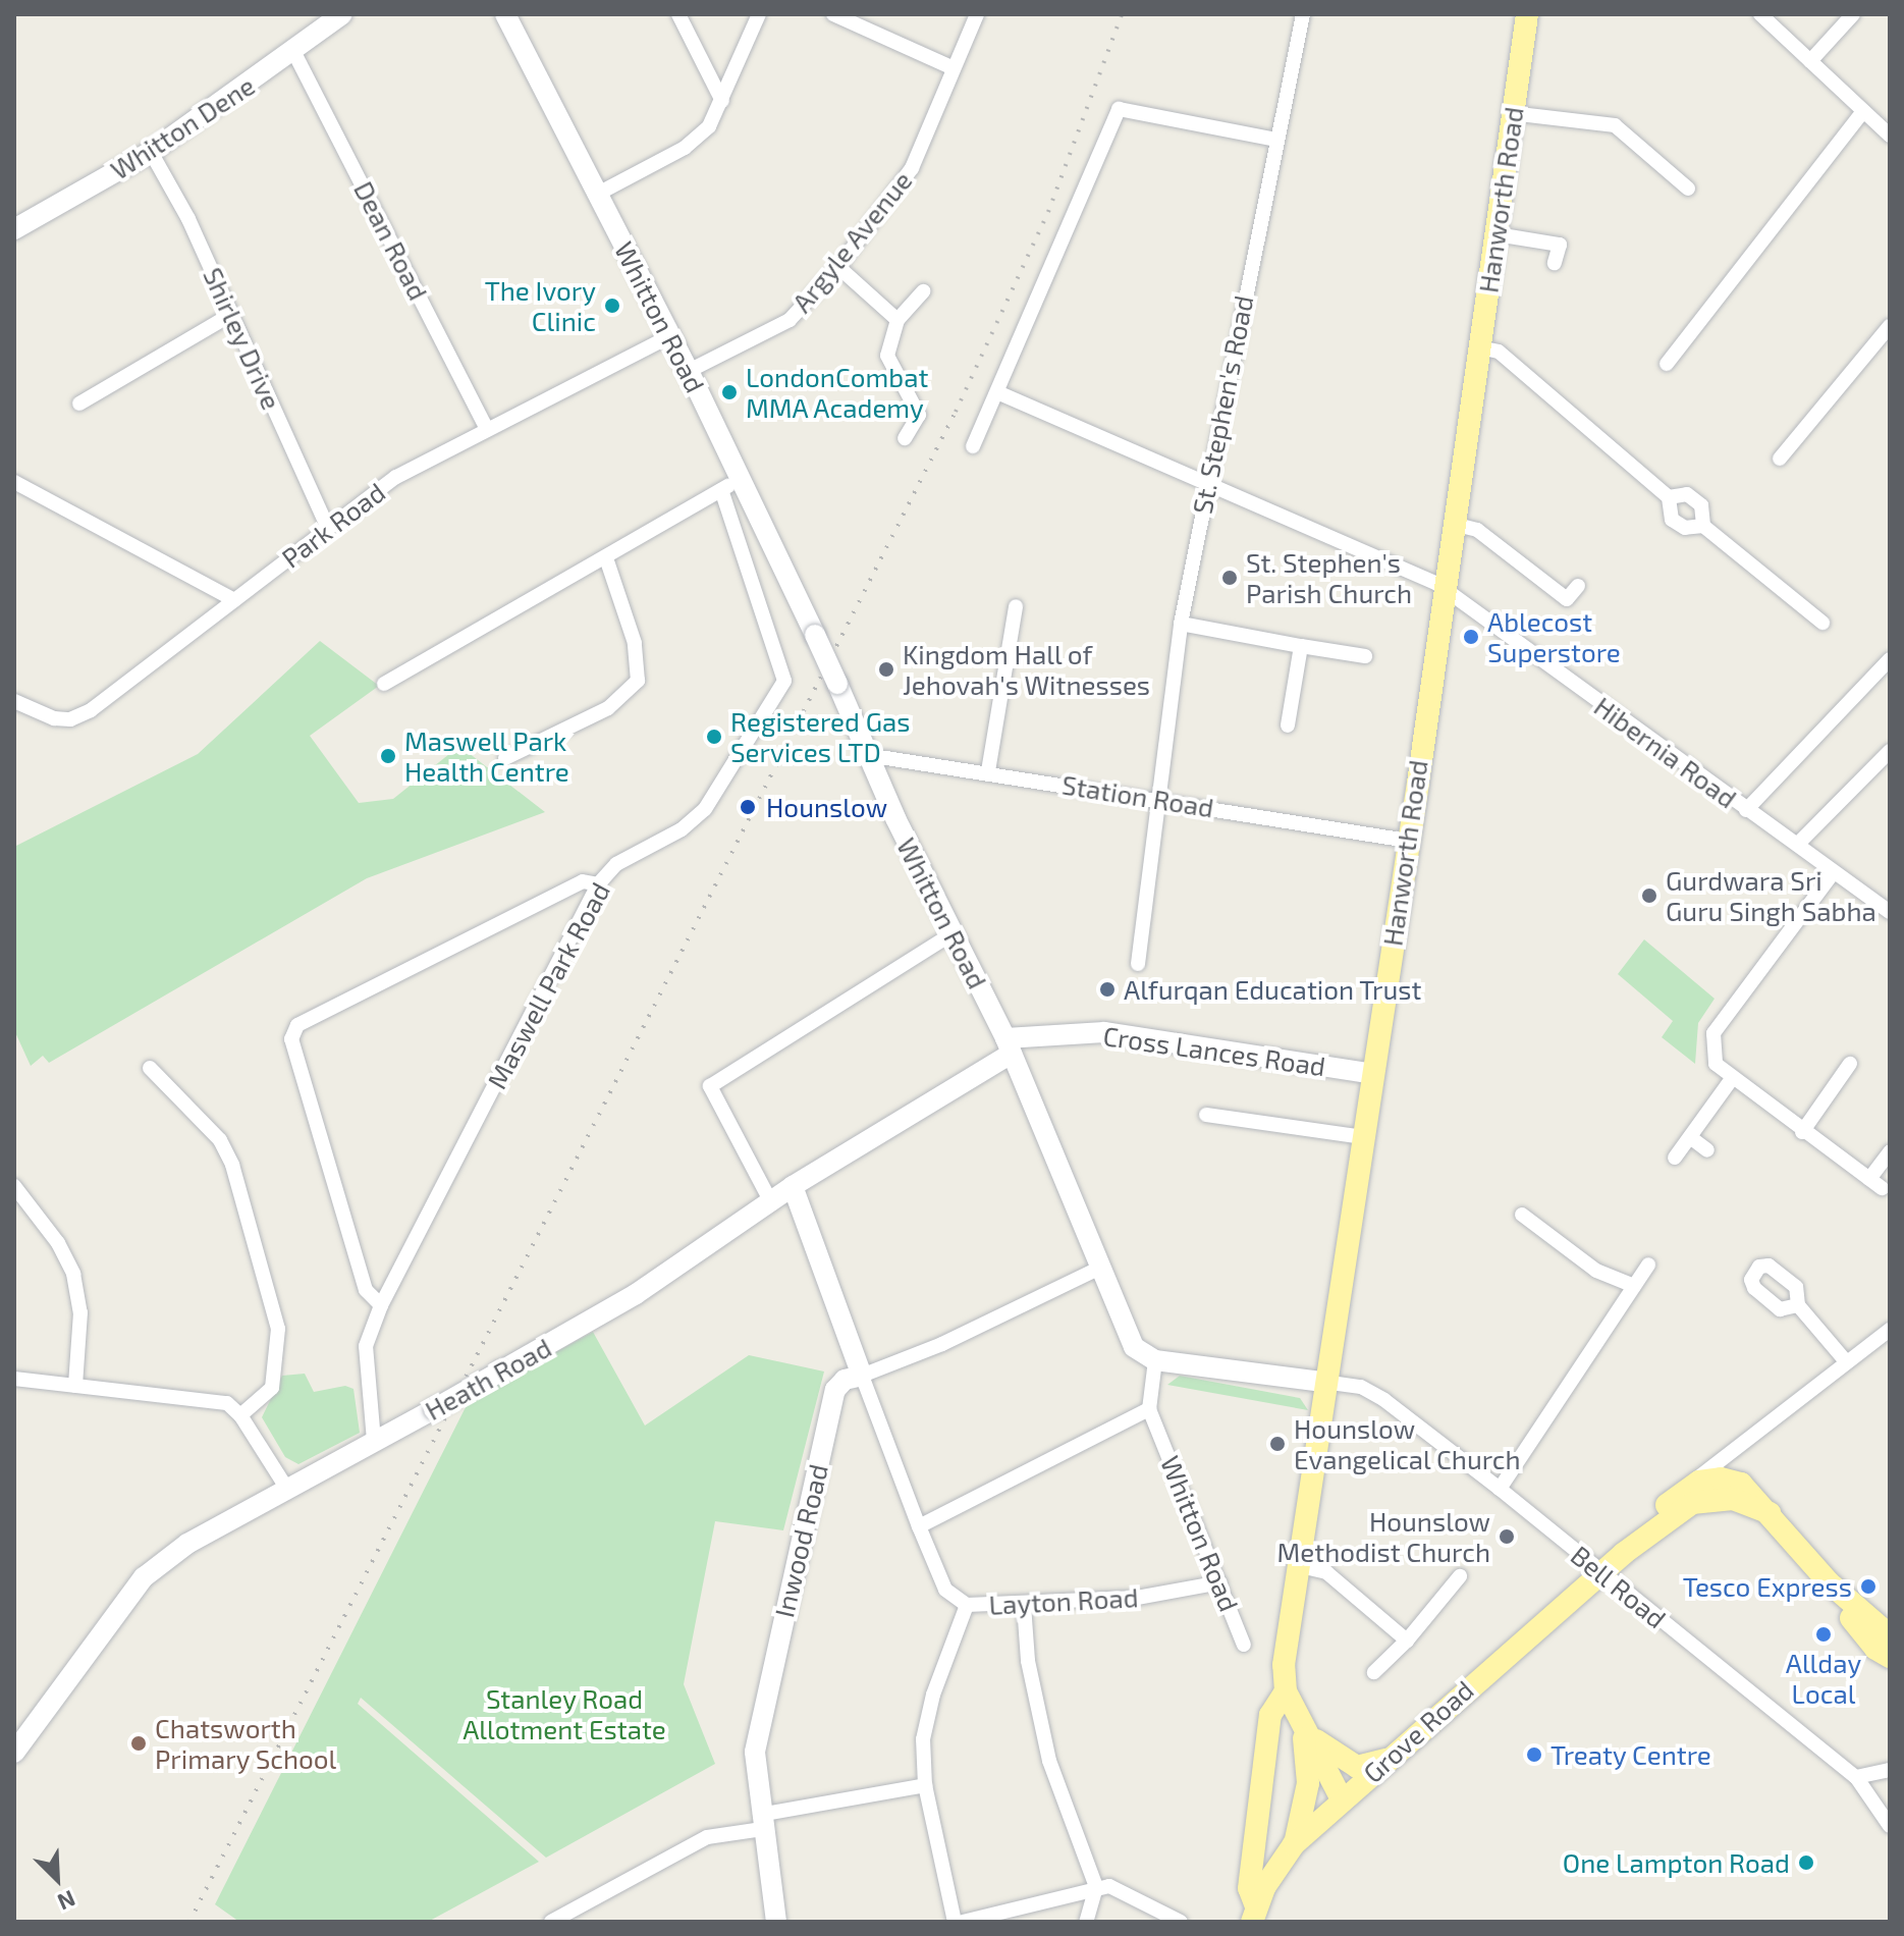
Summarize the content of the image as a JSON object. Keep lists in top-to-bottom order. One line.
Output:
{"streets":{"main road":["Hanworth Road","Grove Road"],"street":["Whitton Dene","Dean Road","Argyle Avenue","Whitton Road","Shirley Drive","St. Stephen's Road","Park Road","Hibernia Road","Station Road","Maswell Park Road","Cross Lances Road","Heath Road","Inwood Road","Bell Road","Layton Road"]},"crossings":[["Whitton Dene","Dean Road"],["Whitton Dene","Shirley Drive"],["Hanworth Road","Hibernia Road"],["Hanworth Road","Station Road"],["Hanworth Road","Cross Lances Road"],["Hanworth Road","Bell Road"],["Hanworth Road","Grove Road"],["Dean Road","Park Road"],["Argyle Avenue","Whitton Road"],["Whitton Road","Park Road"],["Whitton Road","Station Road"],["Whitton Road","Maswell Park Road"],["Whitton Road","Cross Lances Road"],["Whitton Road","Heath Road"],["Whitton Road","Layton Road"],["Shirley Drive","Park Road"],["St. Stephen's Road","Hibernia Road"],["St. Stephen's Road","Station Road"],["Maswell Park Road","Heath Road"],["Cross Lances Road","Heath Road"],["Inwood Road","Layton Road"],["Bell Road","Grove Road"]],"parks":["Stanley Road Allotment Estate"],"places":["The Ivory Clinic","LondonCombat MMA Academy","St. Stephen's Parish Church","Ablecost Superstore","Kingdom Hall of Jehovah's Witnesses","Registered Gas Services LTD","Maswell Park Health Centre","Hounslow","Gurdwara Sri Guru Singh Sabha","Alfurqan Education Trust","Hounslow Evangelical Church","Hounslow Methodist Church","Tesco Express","Allday Local","Chatsworth Primary School","Treaty Centre","One Lampton Road"],"north":"bottom right"}
